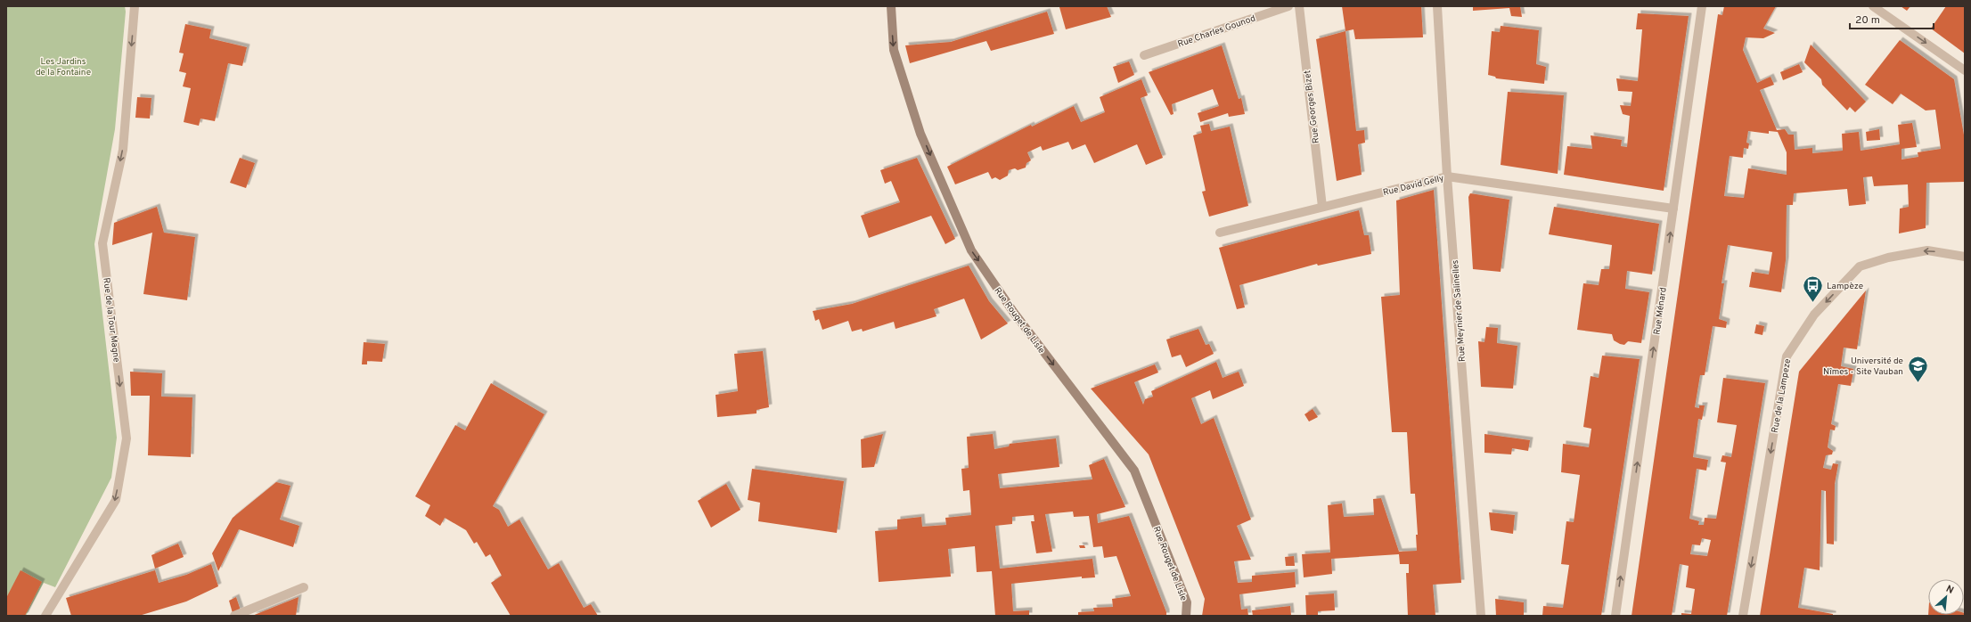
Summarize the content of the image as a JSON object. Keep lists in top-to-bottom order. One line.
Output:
{"streets":{"street":["Rue Charles Gounod","Rue Georges Bizet","Rue David Gelly","Rue Meynier de Salinelles","Rue Ménard","Rue de la Tour Magne","Rue Rouget de Lisle","Rue de la Lampeze"]},"crossings":[["Rue Georges Bizet","Rue David Gelly"],["Rue David Gelly","Rue Meynier de Salinelles"],["Rue David Gelly","Rue Ménard"]],"one_way":["Rue Ménard","Rue de la Tour Magne","Rue Rouget de Lisle","Rue de la Lampeze"],"parks":["Les Jardins de la Fontaine"],"places":{"bus stop":["Lampèze"],"school or university":["Université de Nîmes - Site Vauban"]},"scale_bar":"20 m","north":"top right"}
